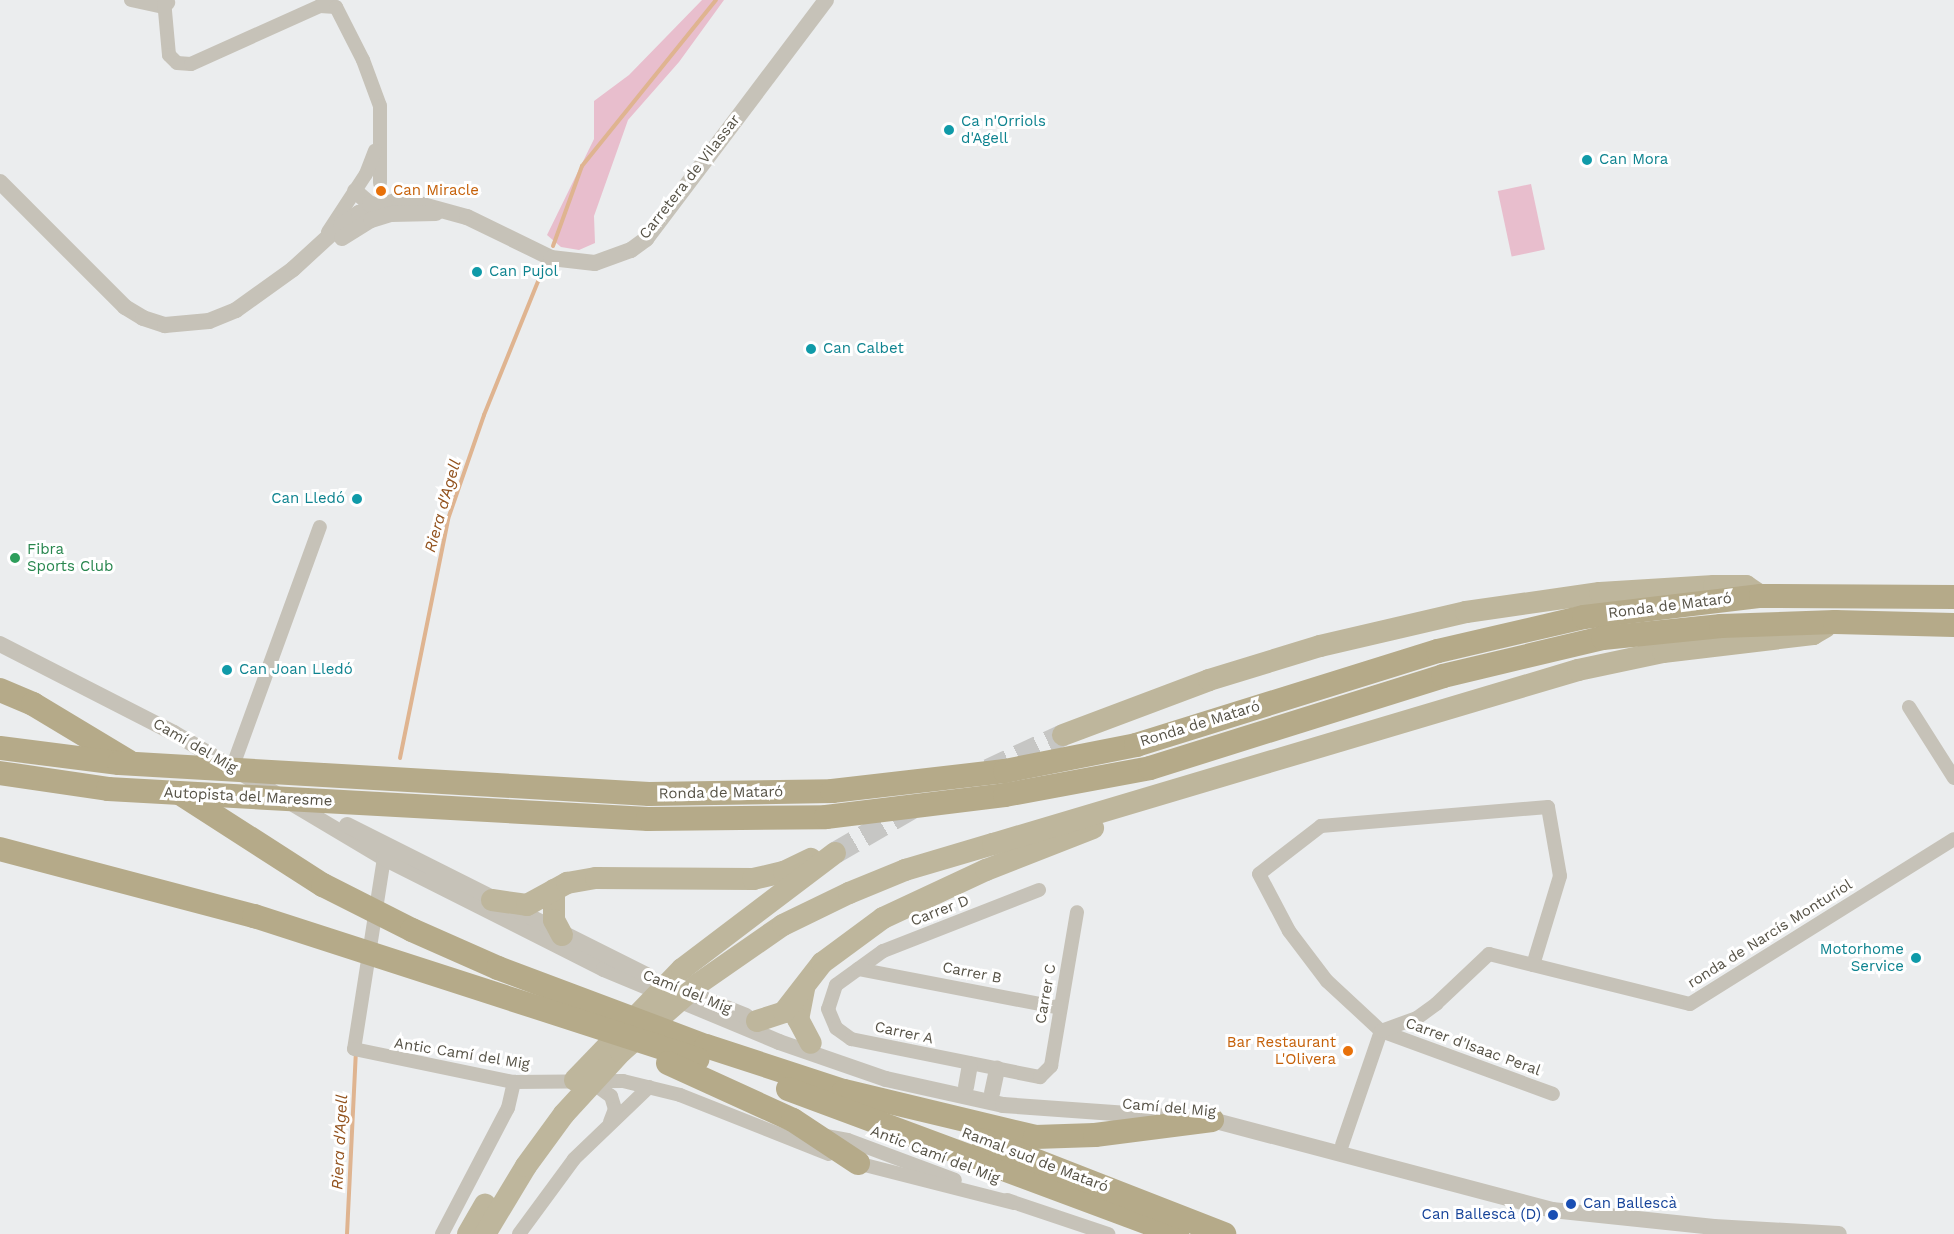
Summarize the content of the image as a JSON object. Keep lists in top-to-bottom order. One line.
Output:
{"streets":{"highway":["Ronda de Mataró","Autopista del Maresme","Ramal sud de Mataró"],"street":["Carretera de Vilassar","Camí del Mig","Carrer D","ronda de Narcís Monturiol","Carrer B","Carrer C","Carrer A","Carrer d'Isaac Peral","Antic Camí del Mig"]},"crossings":[["Ronda de Mataró","Autopista del Maresme"],["Camí del Mig","Antic Camí del Mig"],["Carrer D","Carrer B"],["Carrer D","Carrer A"],["ronda de Narcís Monturiol","Carrer d'Isaac Peral"],["Carrer B","Carrer C"],["Carrer B","Carrer A"],["Carrer C","Carrer A"]],"water":["Riera d'Agell"],"places":["Ca n'Orriols d'Agell","Can Mora","Can Miracle","Can Pujol","Can Calbet","Can Lledó","Fibra Sports Club","Can Joan Lledó","Motorhome Service","Bar Restaurant L'Olivera","Can Ballescà","Can Ballescà (D)"]}
